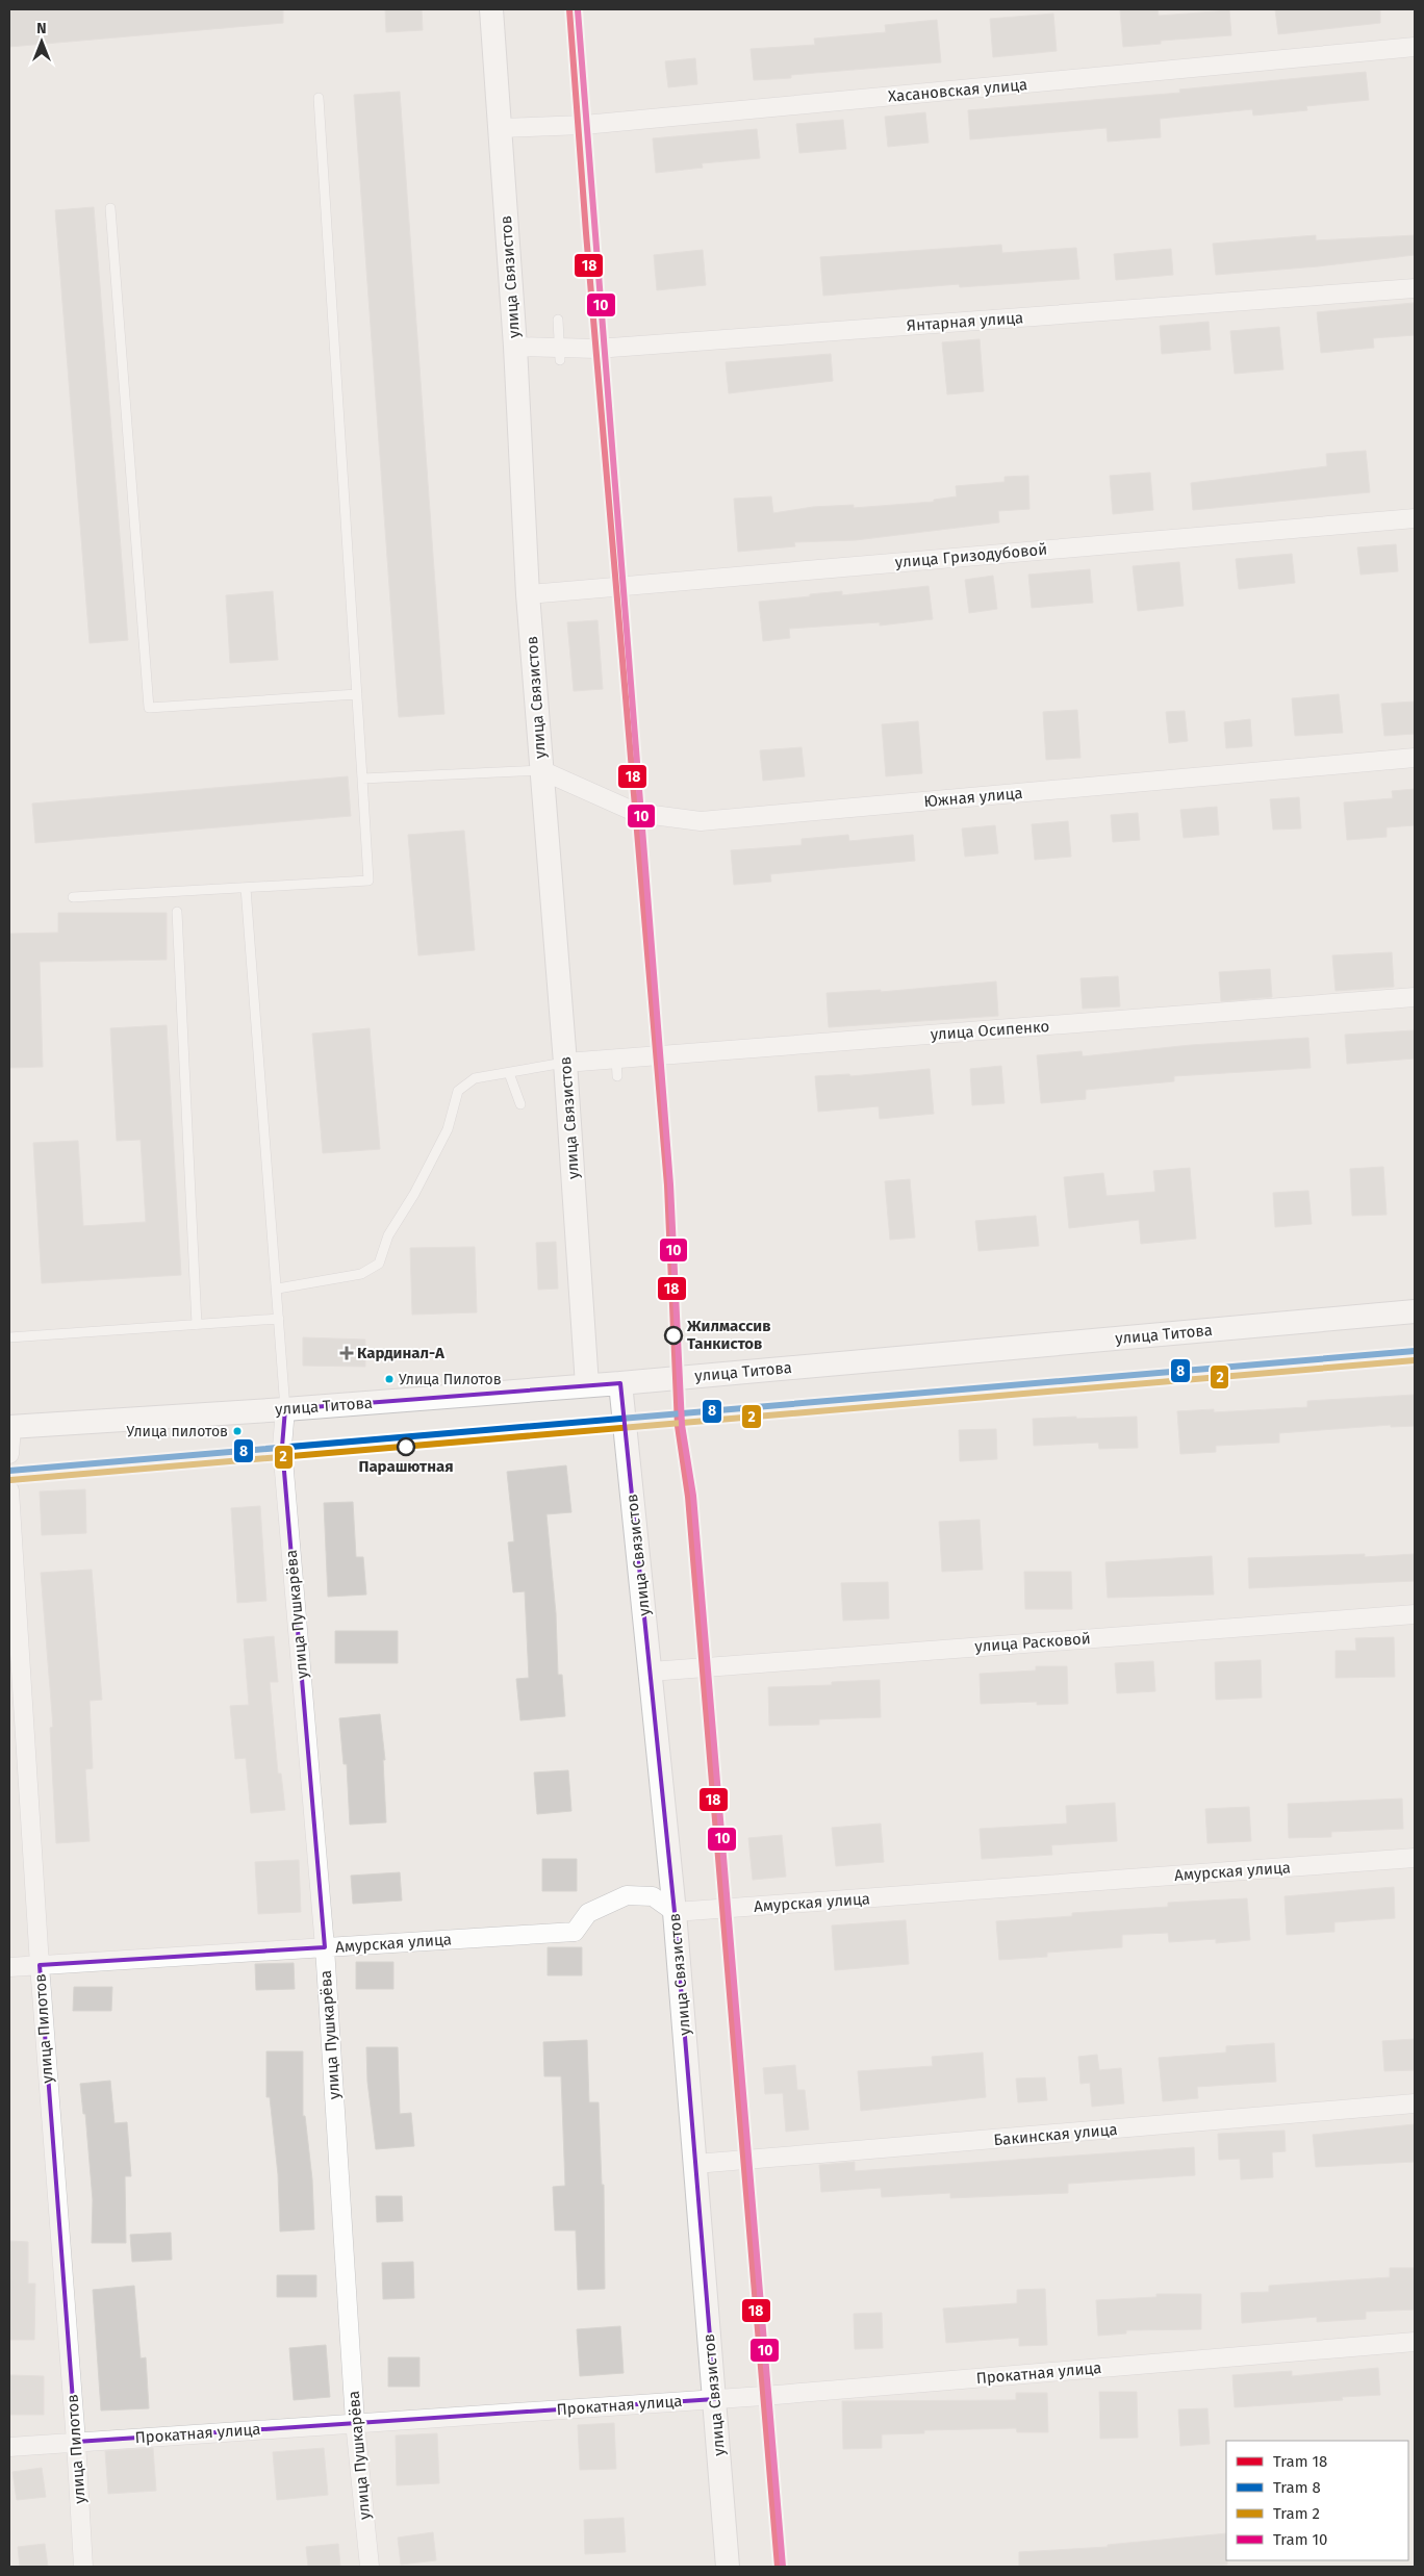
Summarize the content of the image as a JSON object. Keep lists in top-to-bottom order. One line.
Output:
{"streets":{"street":["Хасановская улица","улица Связистов","Янтарная улица","улица Гризодубовой","Южная улица","улица Осипенко","улица Титова","улица Пушкарёва","улица Расковой","Амурская улица","улица Пилотов","Бакинская улица","Прокатная улица"]},"crossings":[["Хасановская улица","улица Связистов"],["улица Связистов","Янтарная улица"],["улица Связистов","улица Гризодубовой"],["улица Связистов","Южная улица"],["улица Связистов","улица Осипенко"],["улица Связистов","улица Титова"],["улица Связистов","улица Расковой"],["улица Связистов","Амурская улица"],["улица Связистов","Бакинская улица"],["улица Связистов","Прокатная улица"],["улица Титова","улица Пушкарёва"],["улица Пушкарёва","Амурская улица"],["улица Пушкарёва","Прокатная улица"],["Амурская улица","улица Пилотов"],["улица Пилотов","Прокатная улица"]],"places":{"other":["Жилмассив Танкистов","Улица Пилотов","Улица пилотов","Парашютная"],"health":["Кардинал-А"]},"lines":["tram line 18","tram line 10","tram line 8","tram line 2"],"legend":["Tram 18","Tram 8","Tram 2","Tram 10"],"north":"top"}
